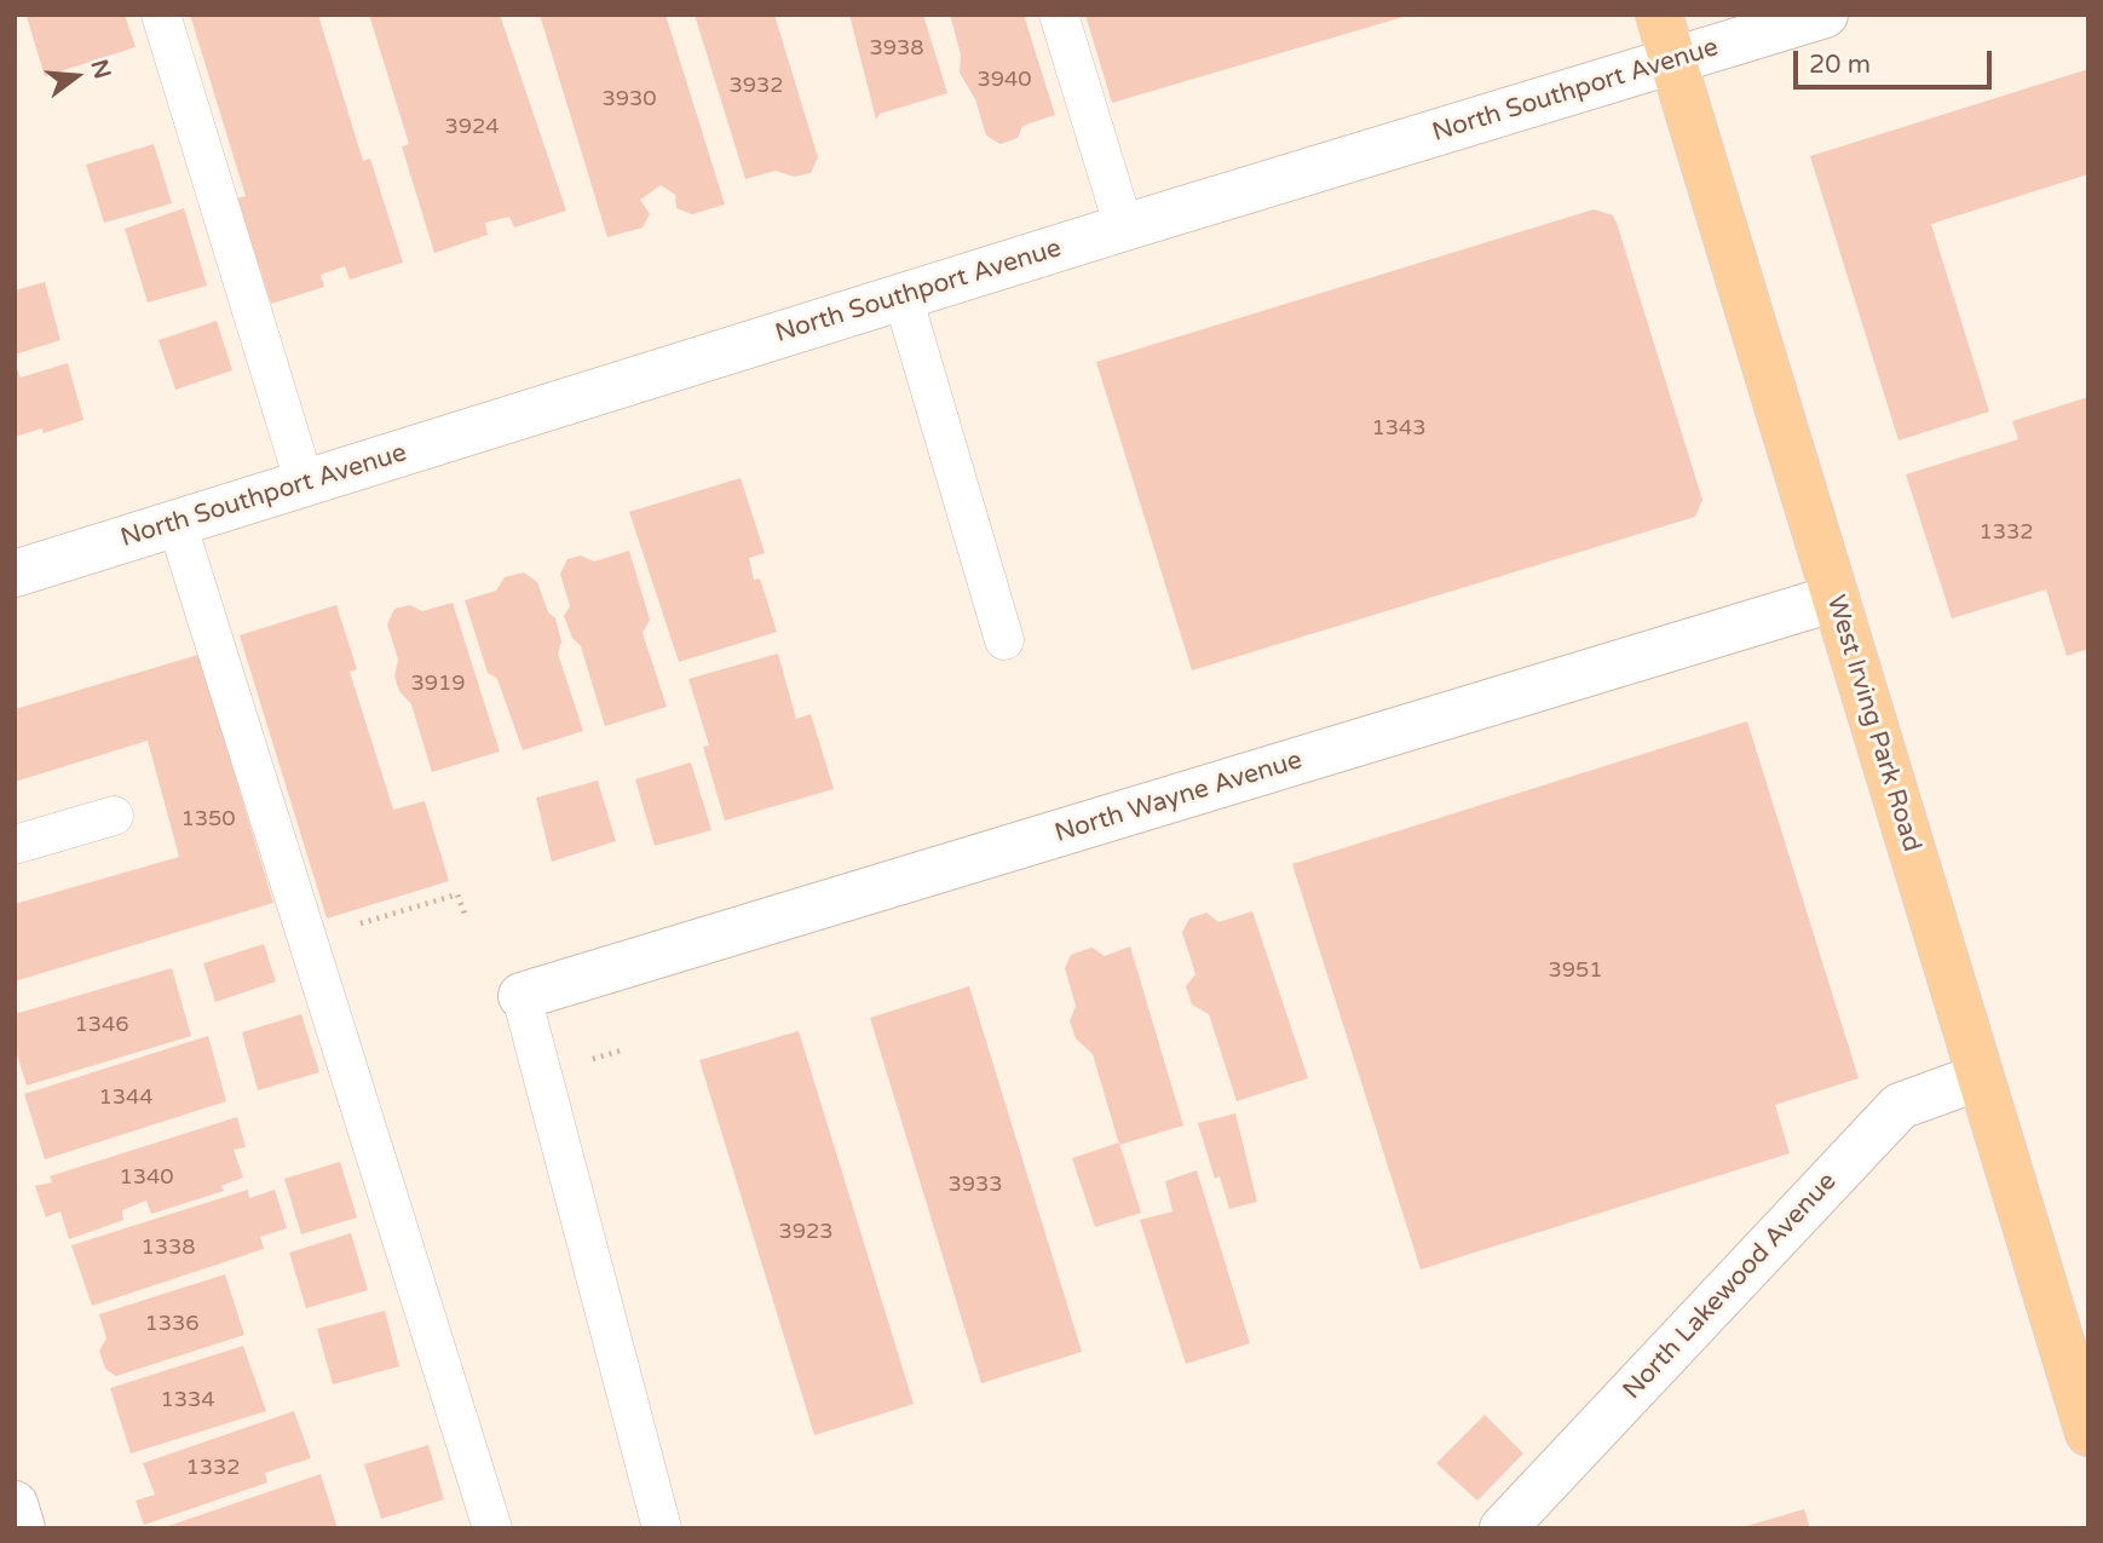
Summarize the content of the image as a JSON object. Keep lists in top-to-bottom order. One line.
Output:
{"streets":{"main road":["West Irving Park Road"],"street":["North Southport Avenue","North Wayne Avenue","North Lakewood Avenue"]},"crossings":[["North Southport Avenue","West Irving Park Road"],["West Irving Park Road","North Wayne Avenue"],["West Irving Park Road","North Lakewood Avenue"]],"house_numbers":["3938","3940","3932","3930","3924","1343","1332","3919","1350","3951","1346","1344","1340","3933","3923","1338","1336","1334","1332"],"scale_bar":"20 m","north":"right"}
